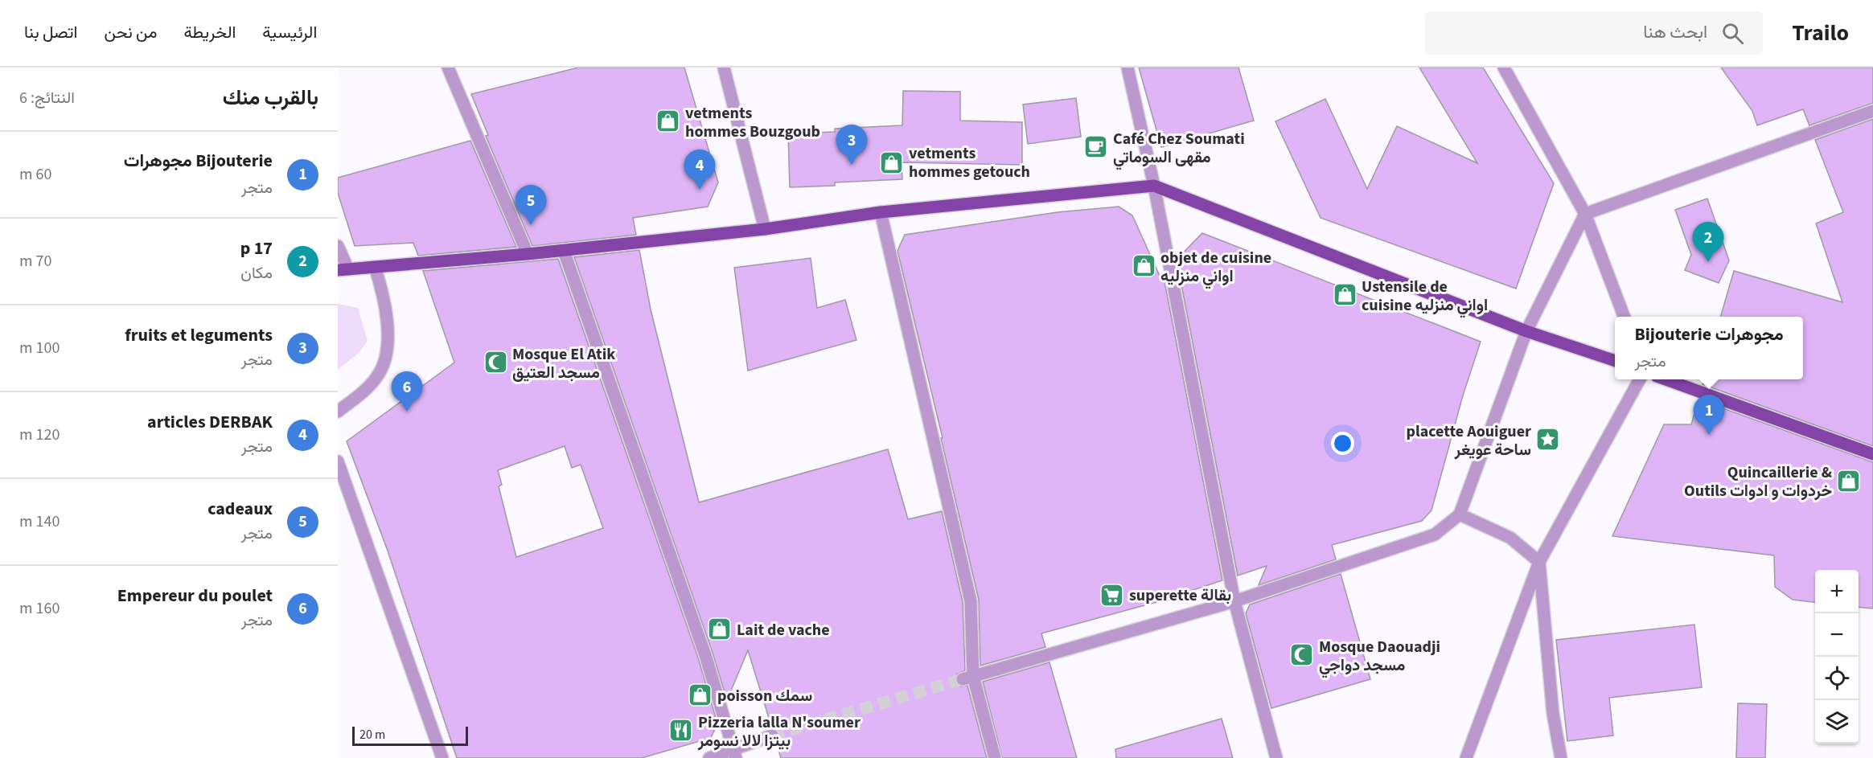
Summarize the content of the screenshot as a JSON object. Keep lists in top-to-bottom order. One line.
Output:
{"places":{"shop":["vetments hommes Bouzgoub","vetments hommes getouch","objet de cuisine اواني منزليه","Ustensile de cuisine اواني منزليه","Quincaillerie & Outils خردوات و ادوات","Lait de vache","poisson سمك"],"cafe":["Café Chez Soumati مقهى السوماتي"],"mosque":["Mosque El Atik مسجد العتيق","Mosque Daouadji مسجد دواجي"],"place":["placette Aouiguer ساحة عويغر"],"supermarket":["superette بقالة"],"restaurant":["Pizzeria lalla N'soumer بيتزا لالا نسومر"]},"scale_bar":"20 m","page":{"header":"Trailo","search":"ابحث هنا","nav":["الرئيسية","الخريطة","من نحن","اتصل بنا"],"heading":["بالقرب منك","النتائج: 6"],"pins":["3","4","5","2","6","1"],"list":[{"mark":"1","name":"Bijouterie مجوهرات","note":"متجر","value":"60 m"},{"mark":"2","name":"p 17","note":"مكان","value":"70 m"},{"mark":"3","name":"fruits et leguments","note":"متجر","value":"100 m"},{"mark":"4","name":"articles DERBAK","note":"متجر","value":"120 m"},{"mark":"5","name":"cadeaux","note":"متجر","value":"140 m"},{"mark":"6","name":"Empereur du poulet","note":"متجر","value":"160 m"}],"popup":["Bijouterie مجوهرات","متجر"],"map_buttons":["+","−"],"scale":"20 m"}}
